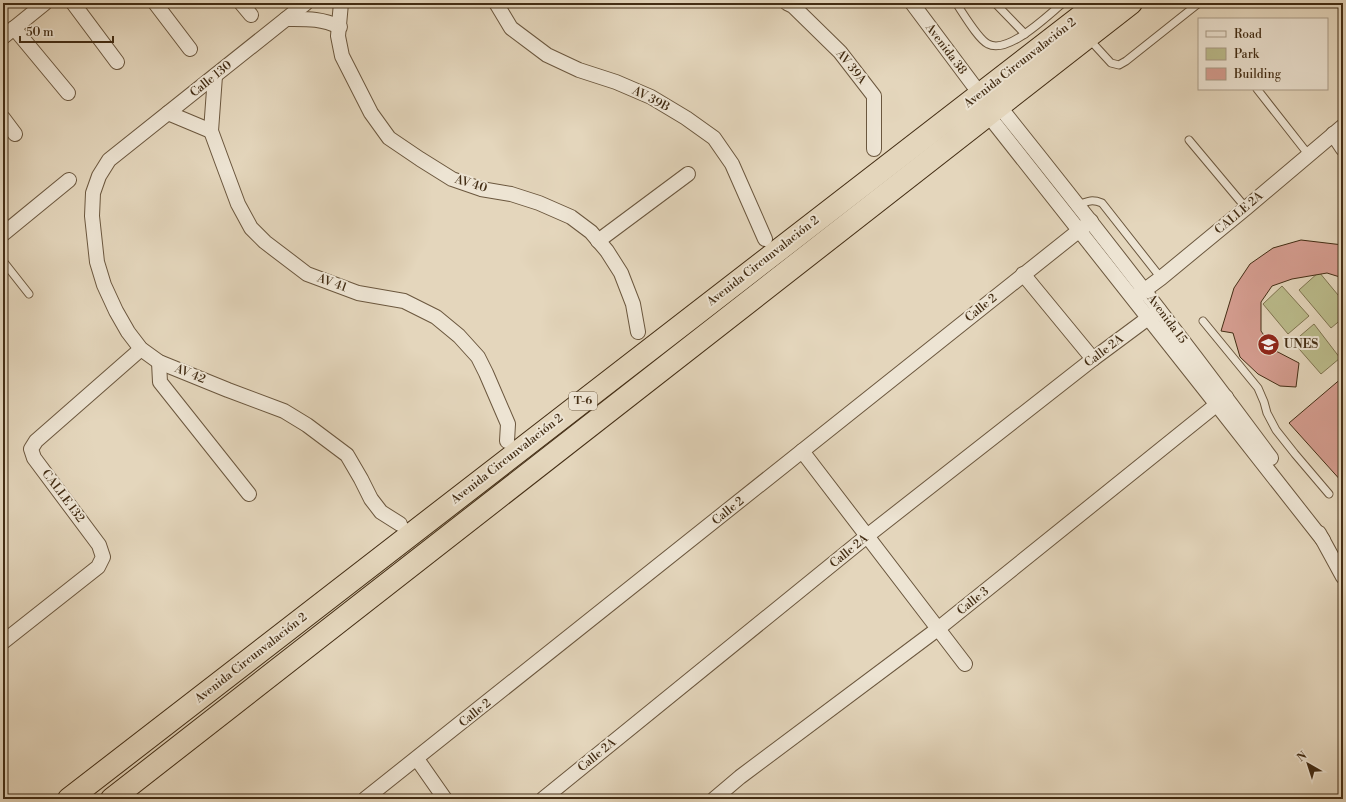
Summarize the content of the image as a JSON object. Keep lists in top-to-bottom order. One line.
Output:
{"streets":{"highway":["Avenida Circunvalación 2","T-6"],"street":["Avenida 38","AV 39A","Calle 130","AV 39B","AV 40","CALLE 2A","AV 41","Calle 2","Avenida 15","Calle 2A","AV 42","CALLE 132","Calle 3"]},"crossings":[["Avenida 38","Avenida Circunvalación 2"],["Avenida 38","Avenida 15"],["Avenida Circunvalación 2","Avenida 15"],["Calle 130","AV 41"],["Calle 130","AV 42"],["CALLE 2A","Avenida 15"],["Calle 2","Avenida 15"],["Avenida 15","Calle 2A"],["Avenida 15","Calle 3"],["AV 42","CALLE 132"]],"places":{"school or university":["UNES"]},"legend":["Road","Park","Building"],"scale_bar":"50 m","north":"top left"}
